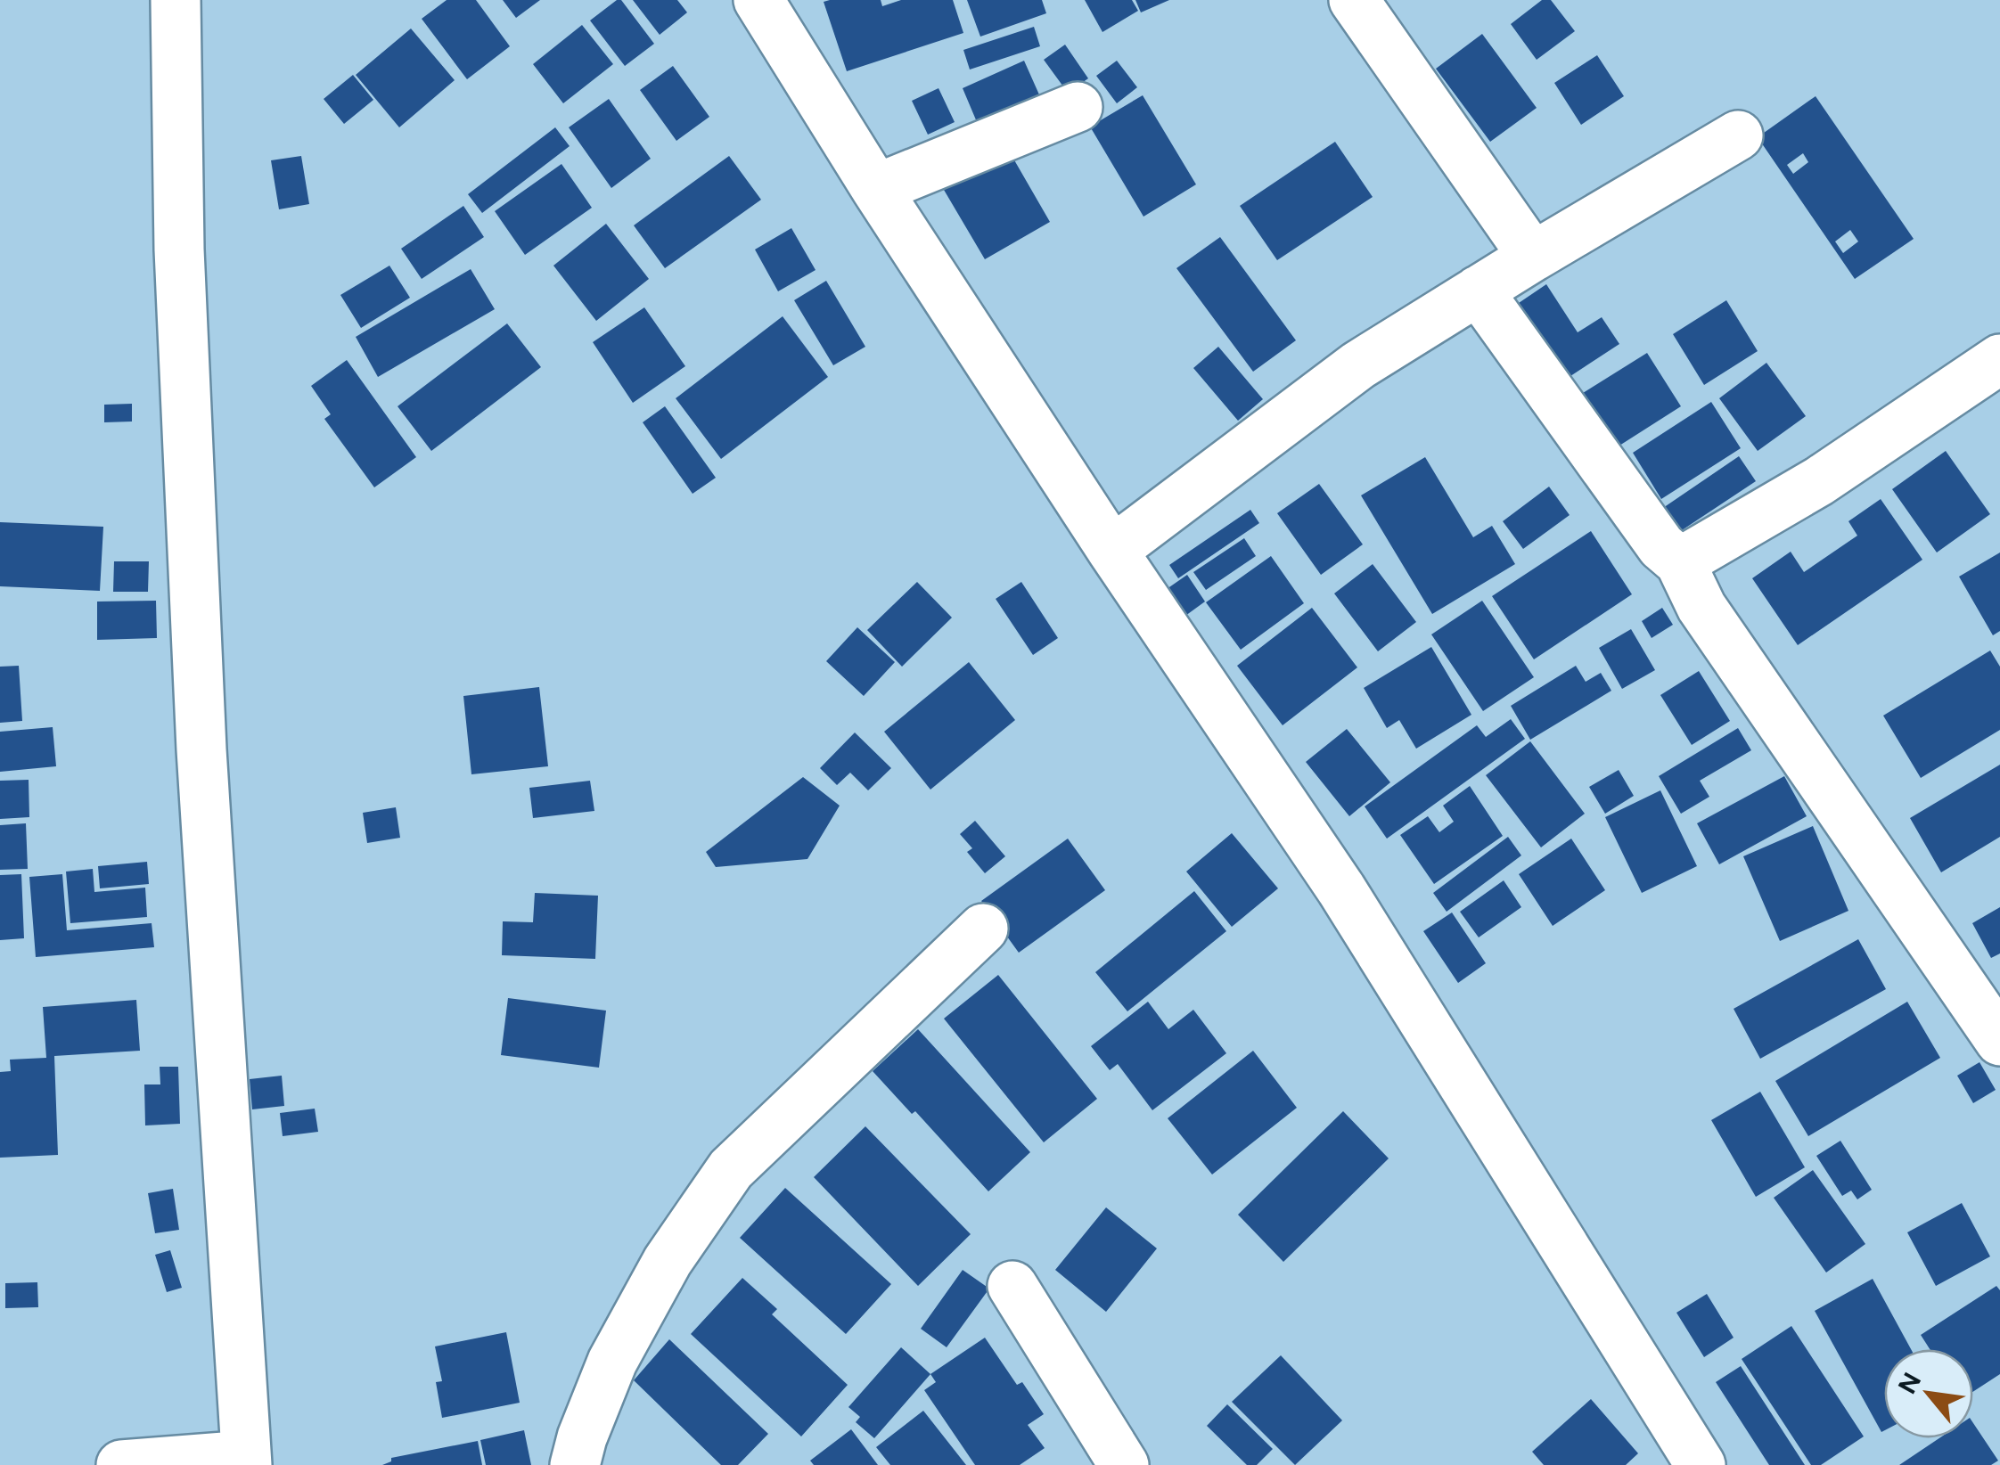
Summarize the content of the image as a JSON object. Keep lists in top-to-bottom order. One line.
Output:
{"north":"top left"}
